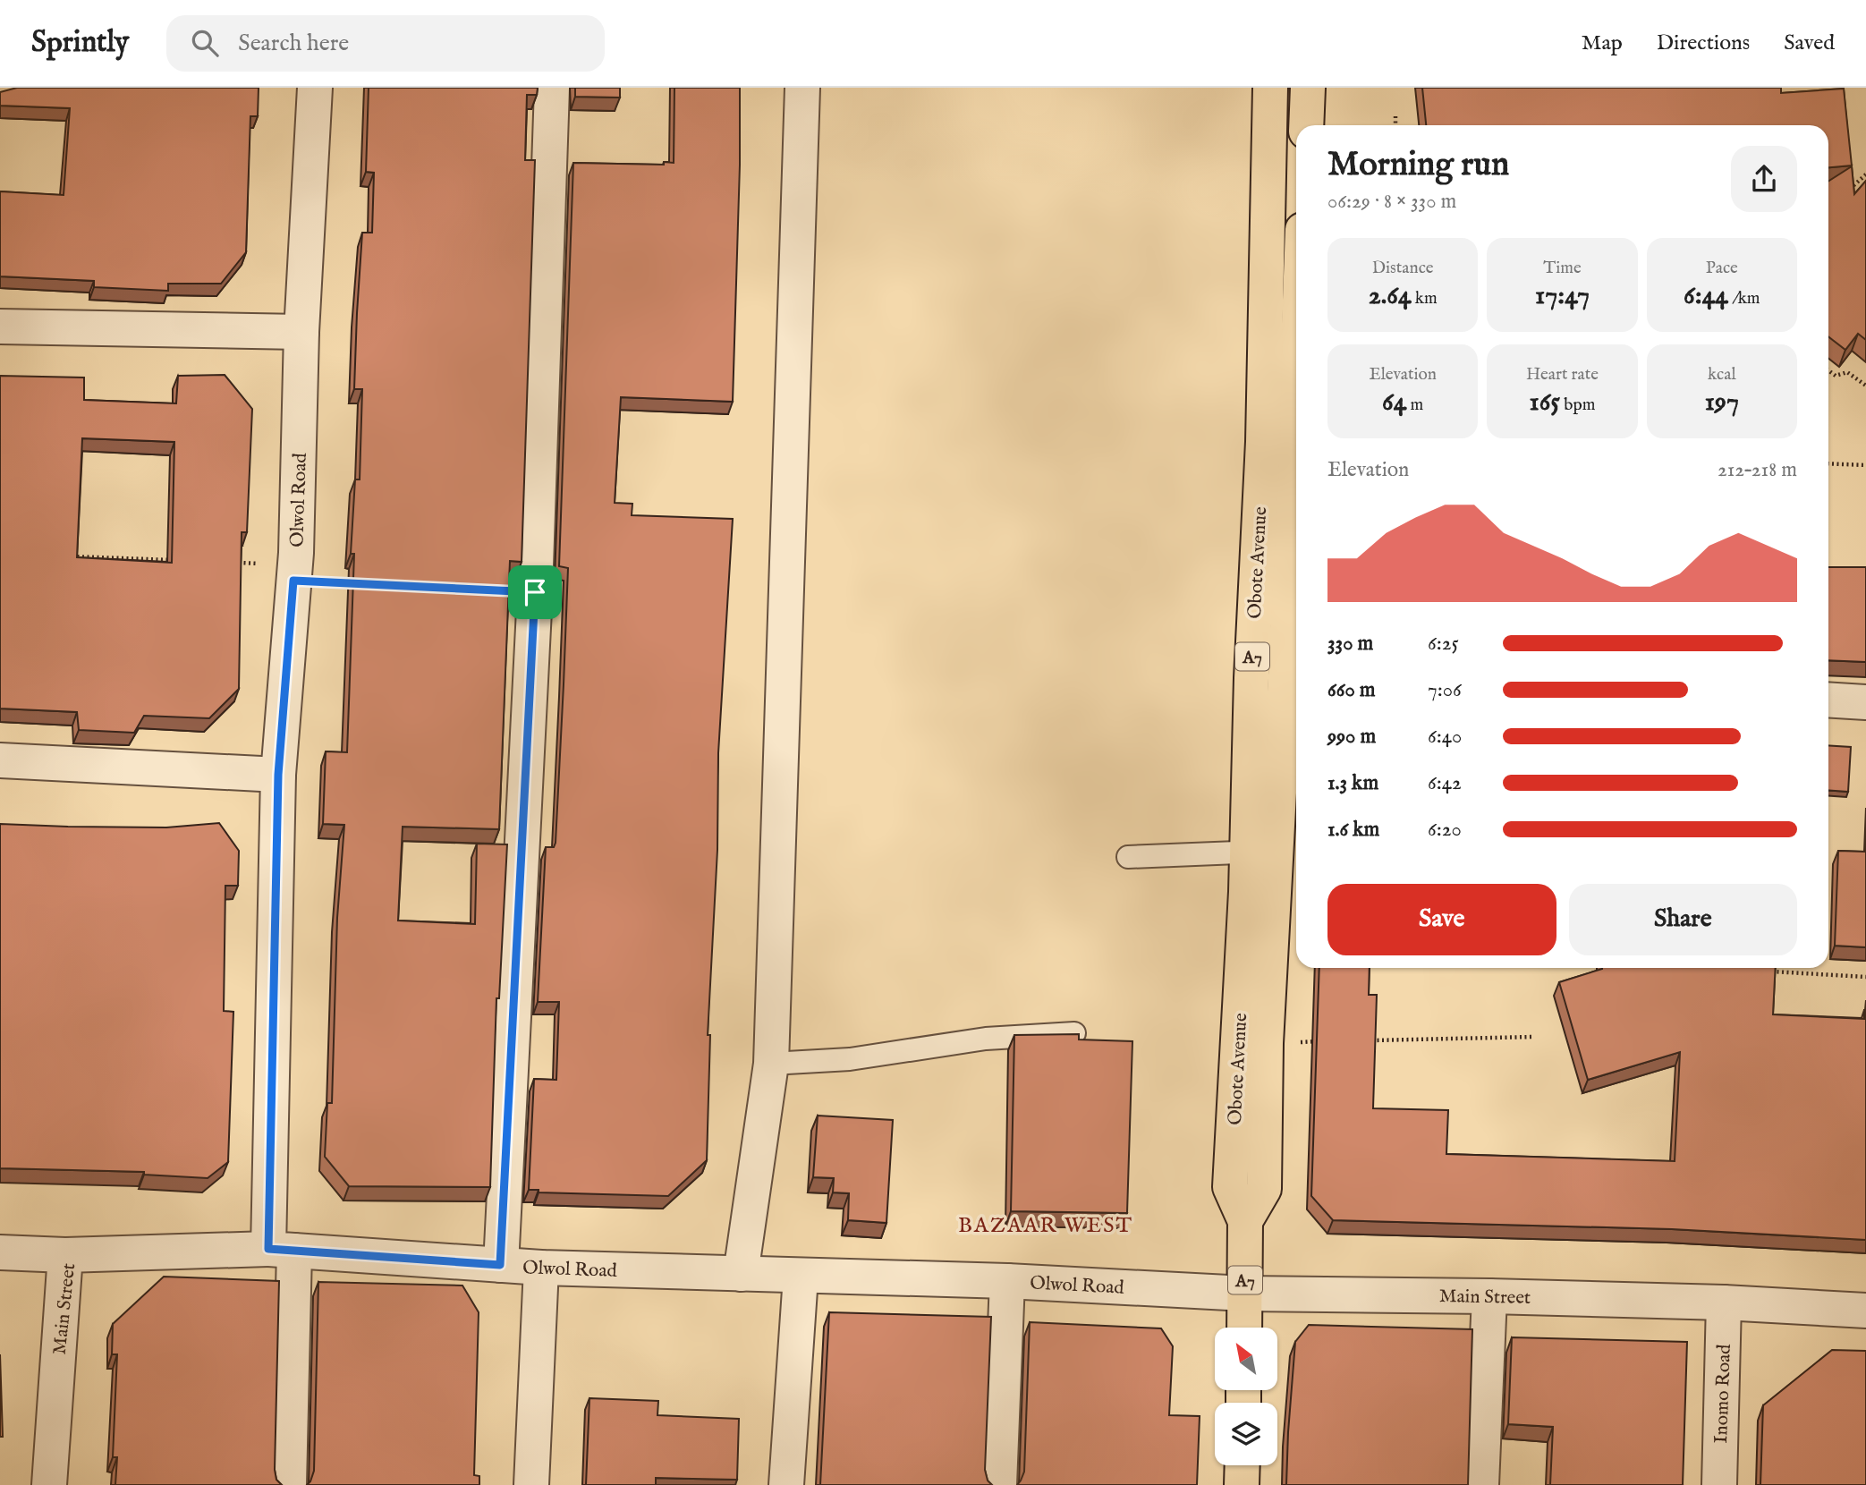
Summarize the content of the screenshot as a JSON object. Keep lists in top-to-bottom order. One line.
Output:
{"streets":{"main road":["Obote Avenue","A7"],"street":["Olwol Road","Main Street","Inomo Road"]},"crossings":[["Olwol Road","Obote Avenue"],["Olwol Road","Main Street"],["Obote Avenue","Main Street"],["Main Street","Inomo Road"]],"districts":["BAZAAR WEST"],"north":"top left","page":{"header":"Sprintly","search":"Search here","nav":["Map","Directions","Saved"],"heading":["Morning run","06:29 · 8 × 330 m"],"stats":[["Distance","2.64 km"],["Time","17:47"],["Pace","6:44 /km"],["Elevation","64 m"],["Heart rate","165 bpm"],["kcal","197"]],"chart":["Elevation","212–218 m"],"list":[{"name":"330 m","note":"6:25"},{"name":"660 m","note":"7:06"},{"name":"990 m","note":"6:40"},{"name":"1.3 km","note":"6:42"},{"name":"1.6 km","note":"6:20"}],"buttons":["Save","Share"]}}
